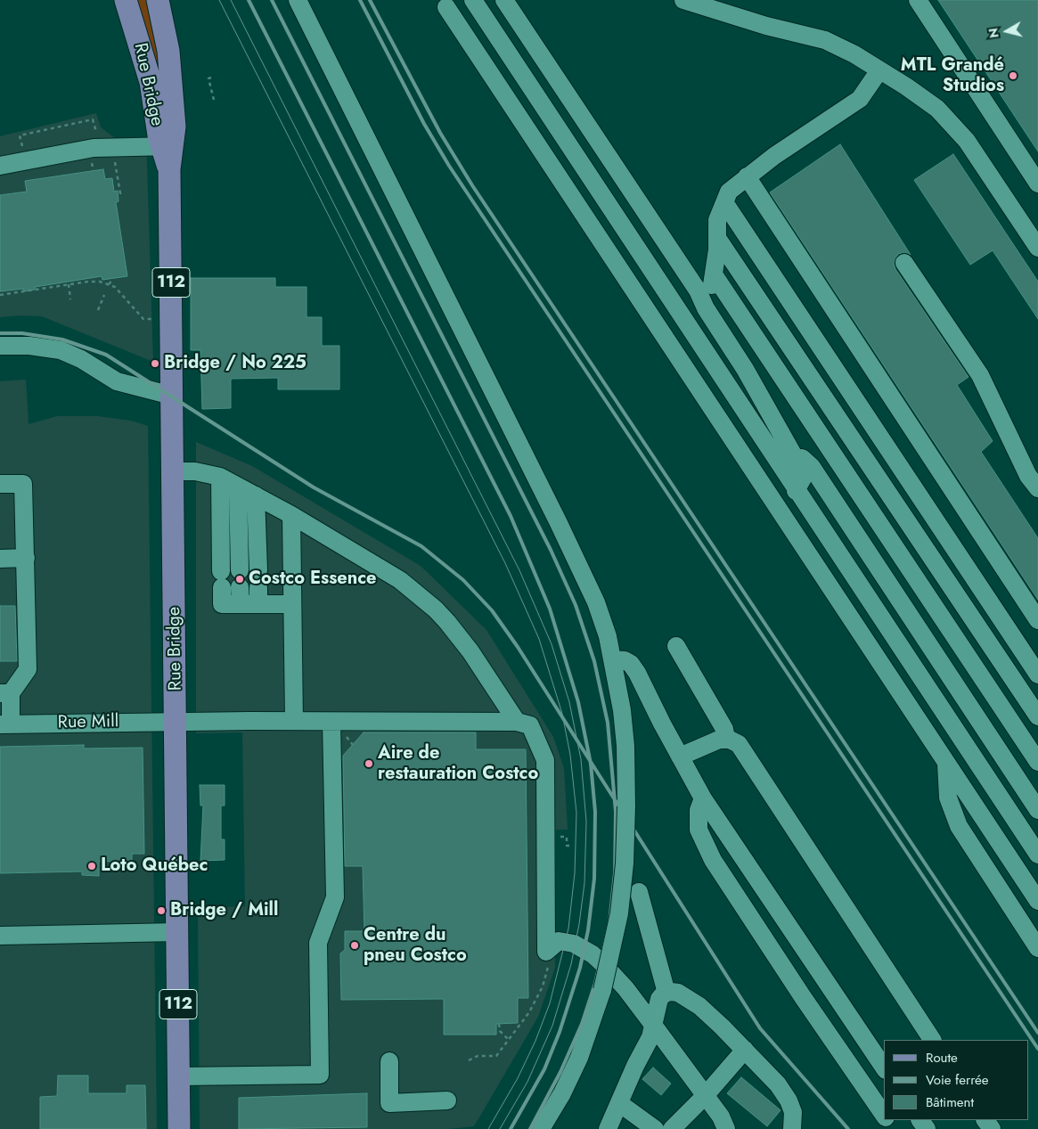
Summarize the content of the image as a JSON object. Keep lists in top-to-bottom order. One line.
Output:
{"streets":{"main road":["Rue Bridge","112"],"street":["Rue Mill"]},"crossings":[["Rue Bridge","Rue Mill"]],"places":["MTL Grandé Studios","Bridge / No 225","Costco Essence","Aire de restauration Costco","Loto Québec","Bridge / Mill","Centre du pneu Costco"],"legend":["Route","Voie ferrée","Bâtiment"],"north":"left"}
